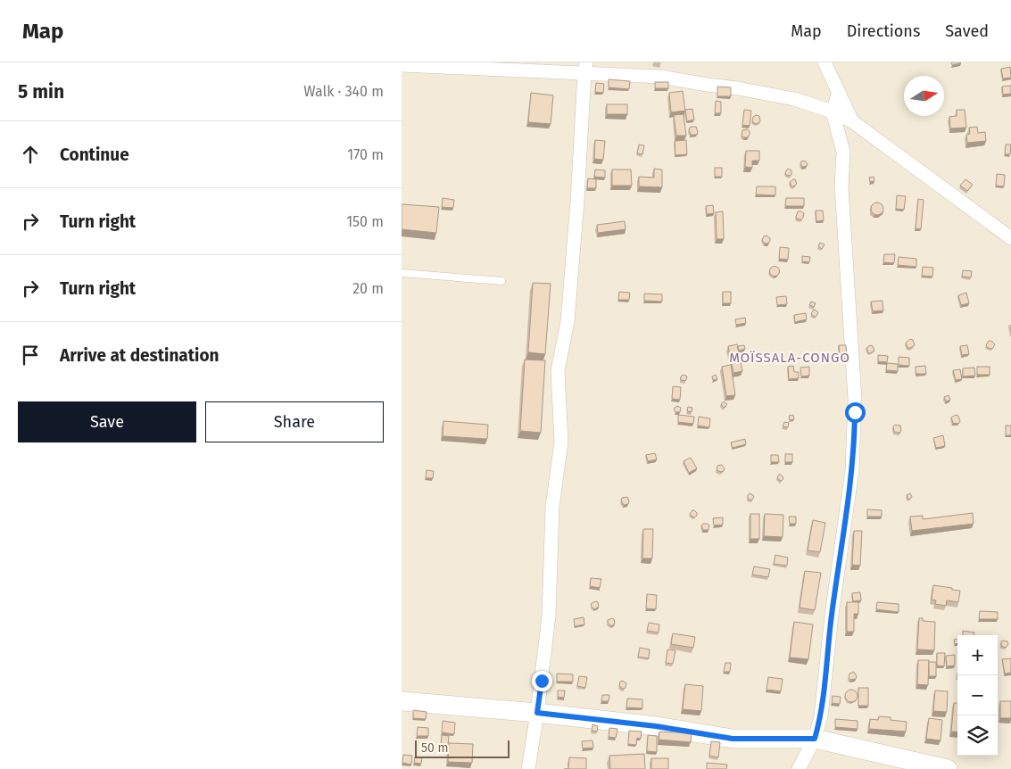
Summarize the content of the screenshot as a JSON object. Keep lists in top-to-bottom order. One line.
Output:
{"districts":["MOÏSSALA-CONGO"],"scale_bar":"50 m","north":"right","page":{"header":"Map","nav":["Map","Directions","Saved"],"heading":["5 min","Walk · 340 m"],"list":[["Continue","170 m"],["Turn right","150 m"],["Turn right","20 m"],"Arrive at destination"],"buttons":["Save","Share"],"map_buttons":["+","−"],"scale":"50 m"}}
